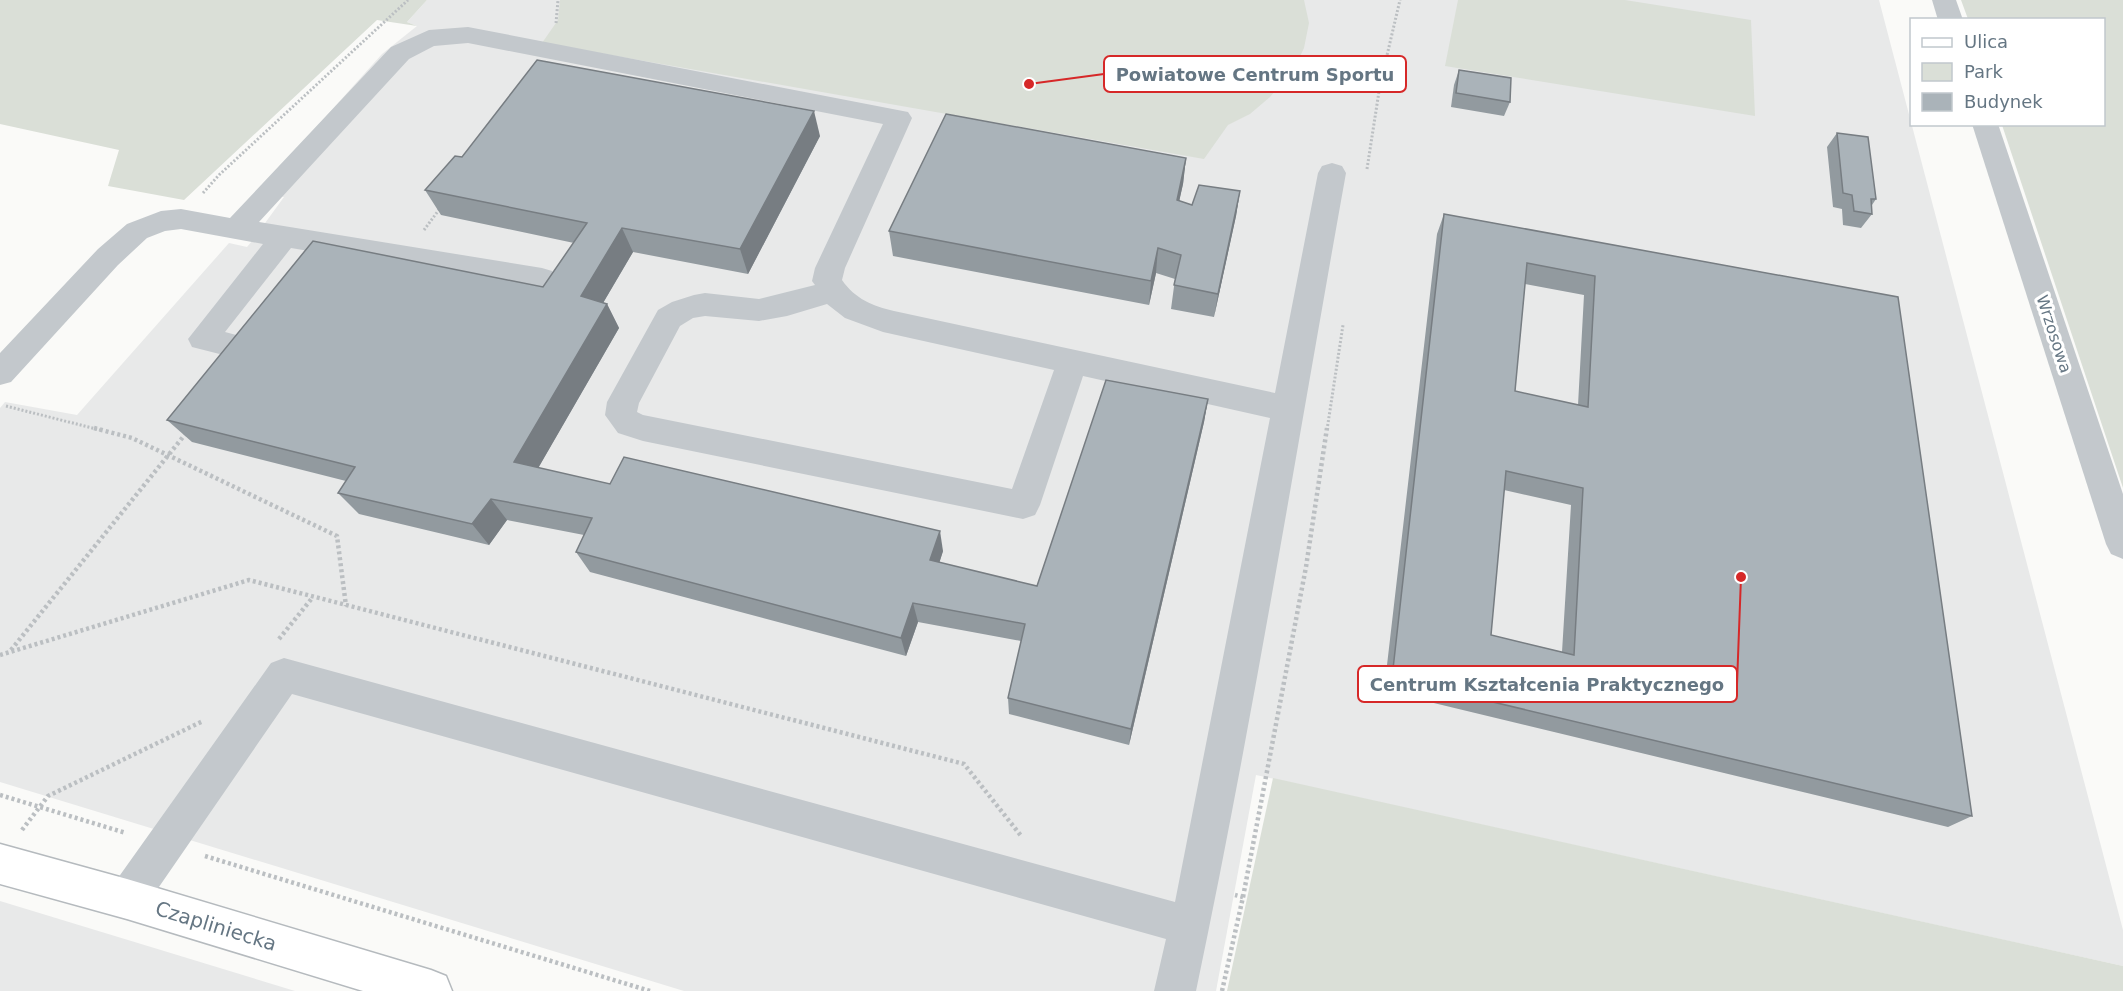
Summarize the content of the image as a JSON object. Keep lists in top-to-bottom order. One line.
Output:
{"streets":{"main road":["Czapliniecka"],"street":["Wrzosowa"]},"places":["Powiatowe Centrum Sportu","Centrum Kształcenia Praktycznego"],"legend":["Ulica","Park","Budynek"]}
